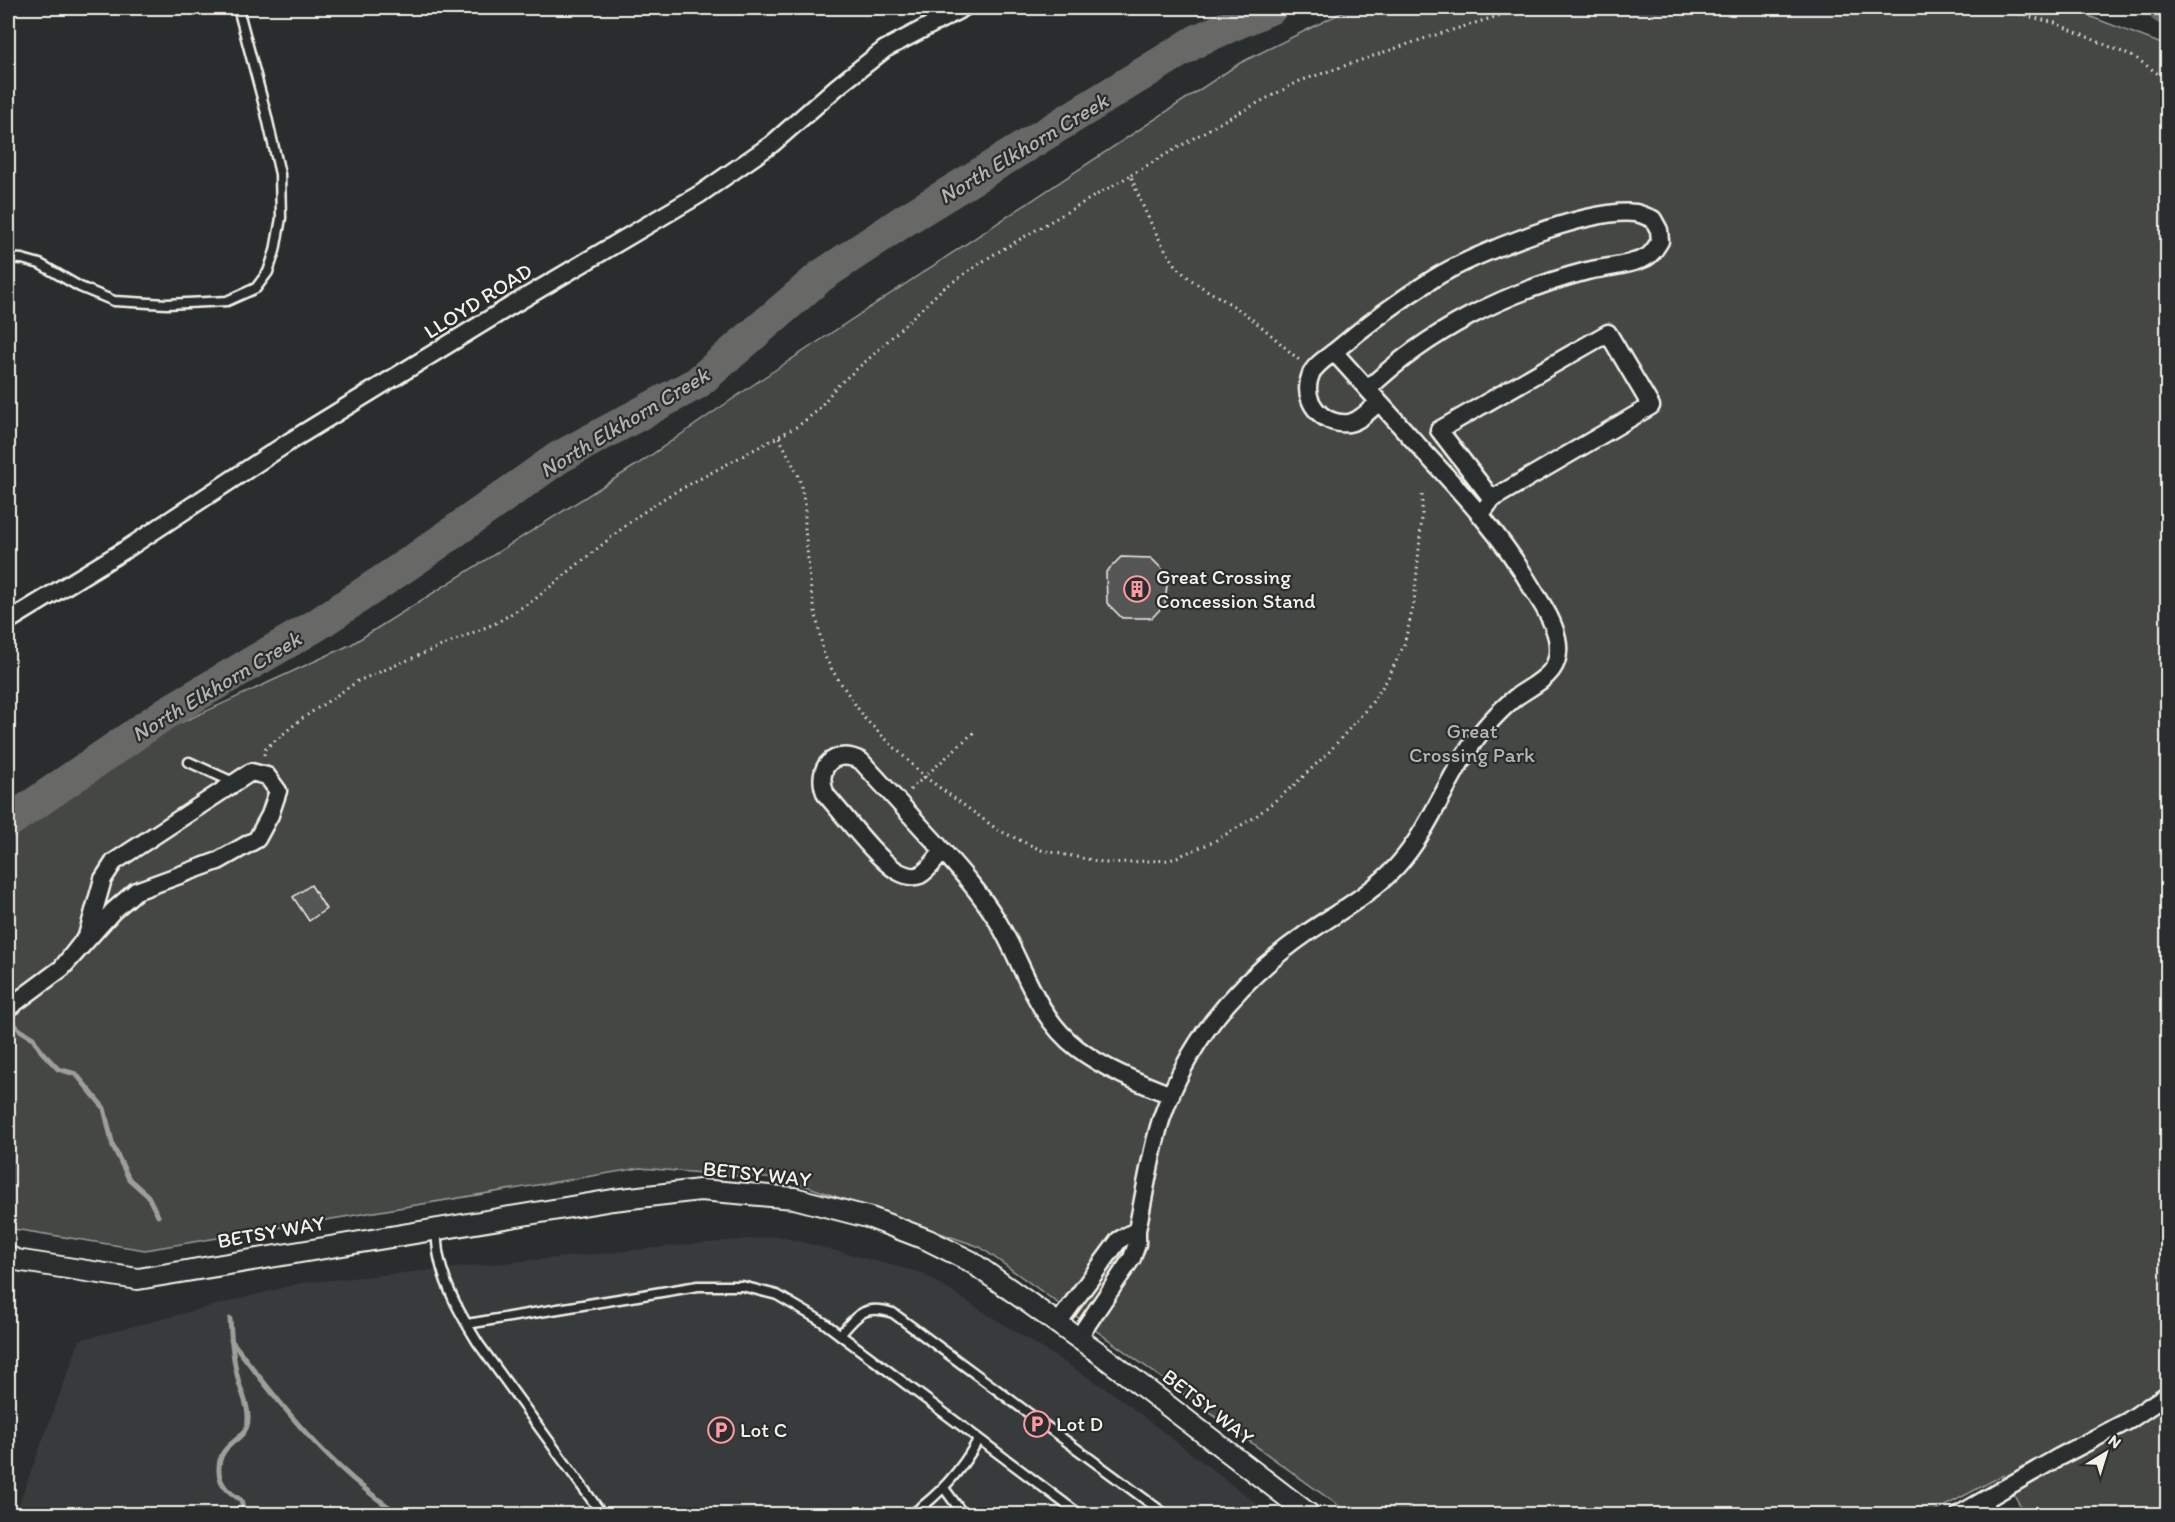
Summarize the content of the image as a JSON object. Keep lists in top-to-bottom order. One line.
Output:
{"streets":{"street":["LLOYD ROAD","BETSY WAY"]},"water":["North Elkhorn Creek"],"parks":["Great Crossing Park"],"places":{"building":["Great Crossing Concession Stand"],"parking":["Lot D","Lot C"]},"north":"top right"}
